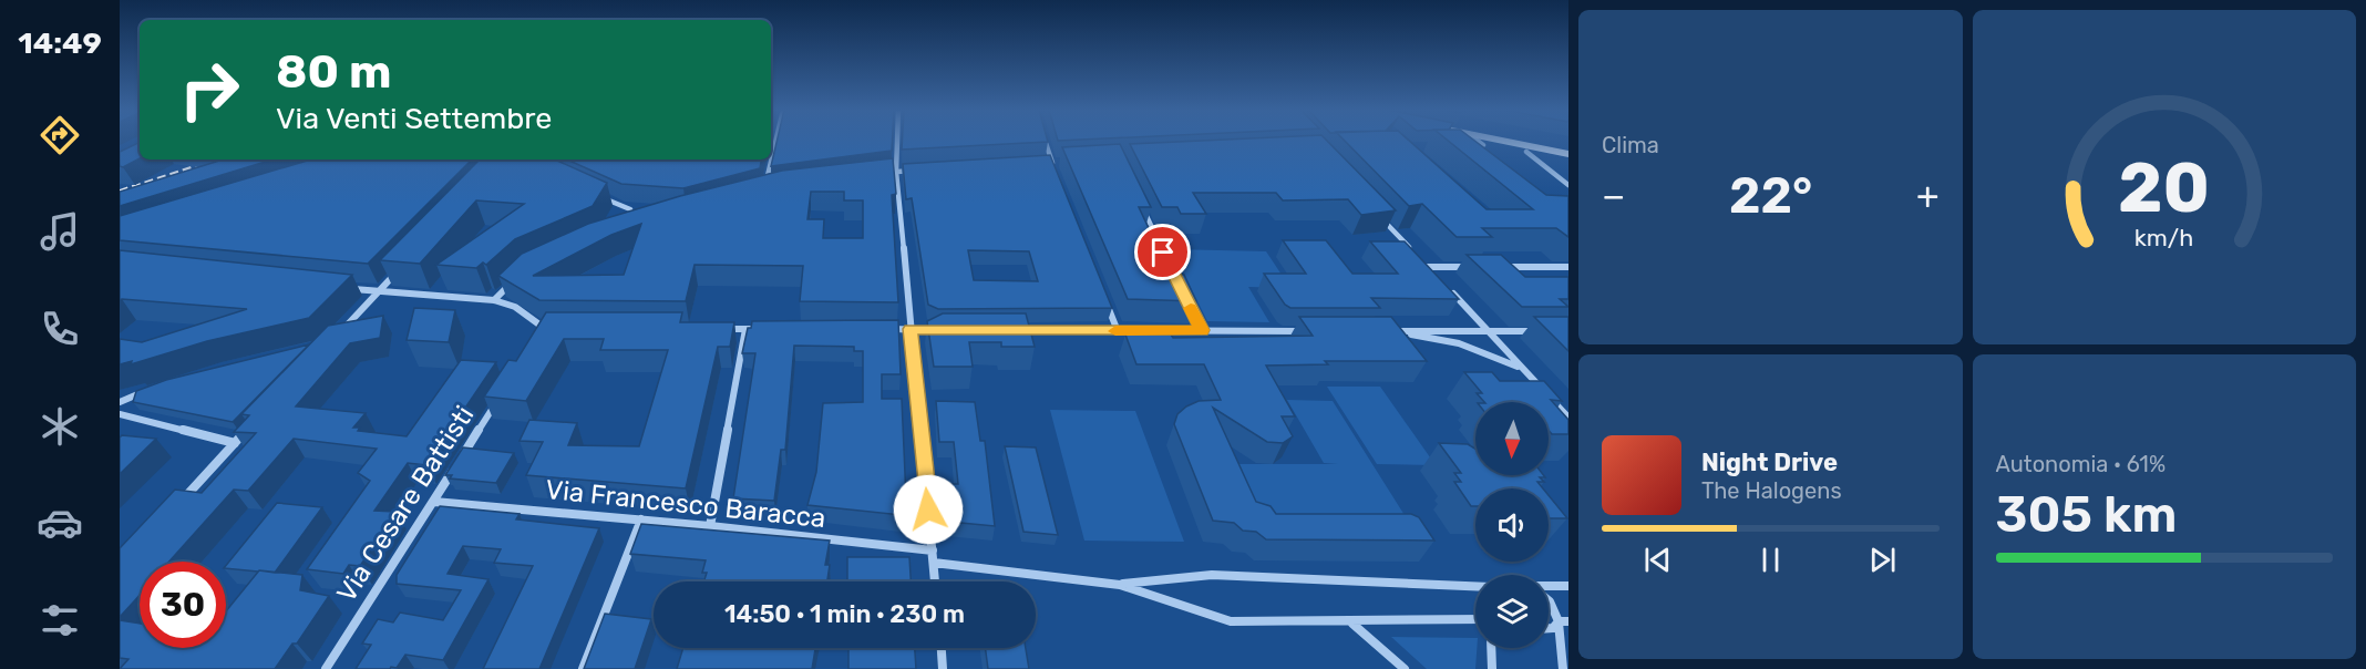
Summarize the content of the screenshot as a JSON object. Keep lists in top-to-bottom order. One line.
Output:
{"streets":{"street":["Via Cesare Battisti","Via Francesco Baracca"]},"crossings":[["Via Cesare Battisti","Via Francesco Baracca"]],"north":"bottom","page":{"tabs":"14:49","tile":["Clima",["Autonomia · 61%","305 km"]],"turn":["80 m","Via Venti Settembre"],"heat":["−","22°","+"],"song":["Night Drive","The Halogens"],"limit":"30","trip":"14:50 · 1 min · 230 m","gauge":["20","km/h"]}}
